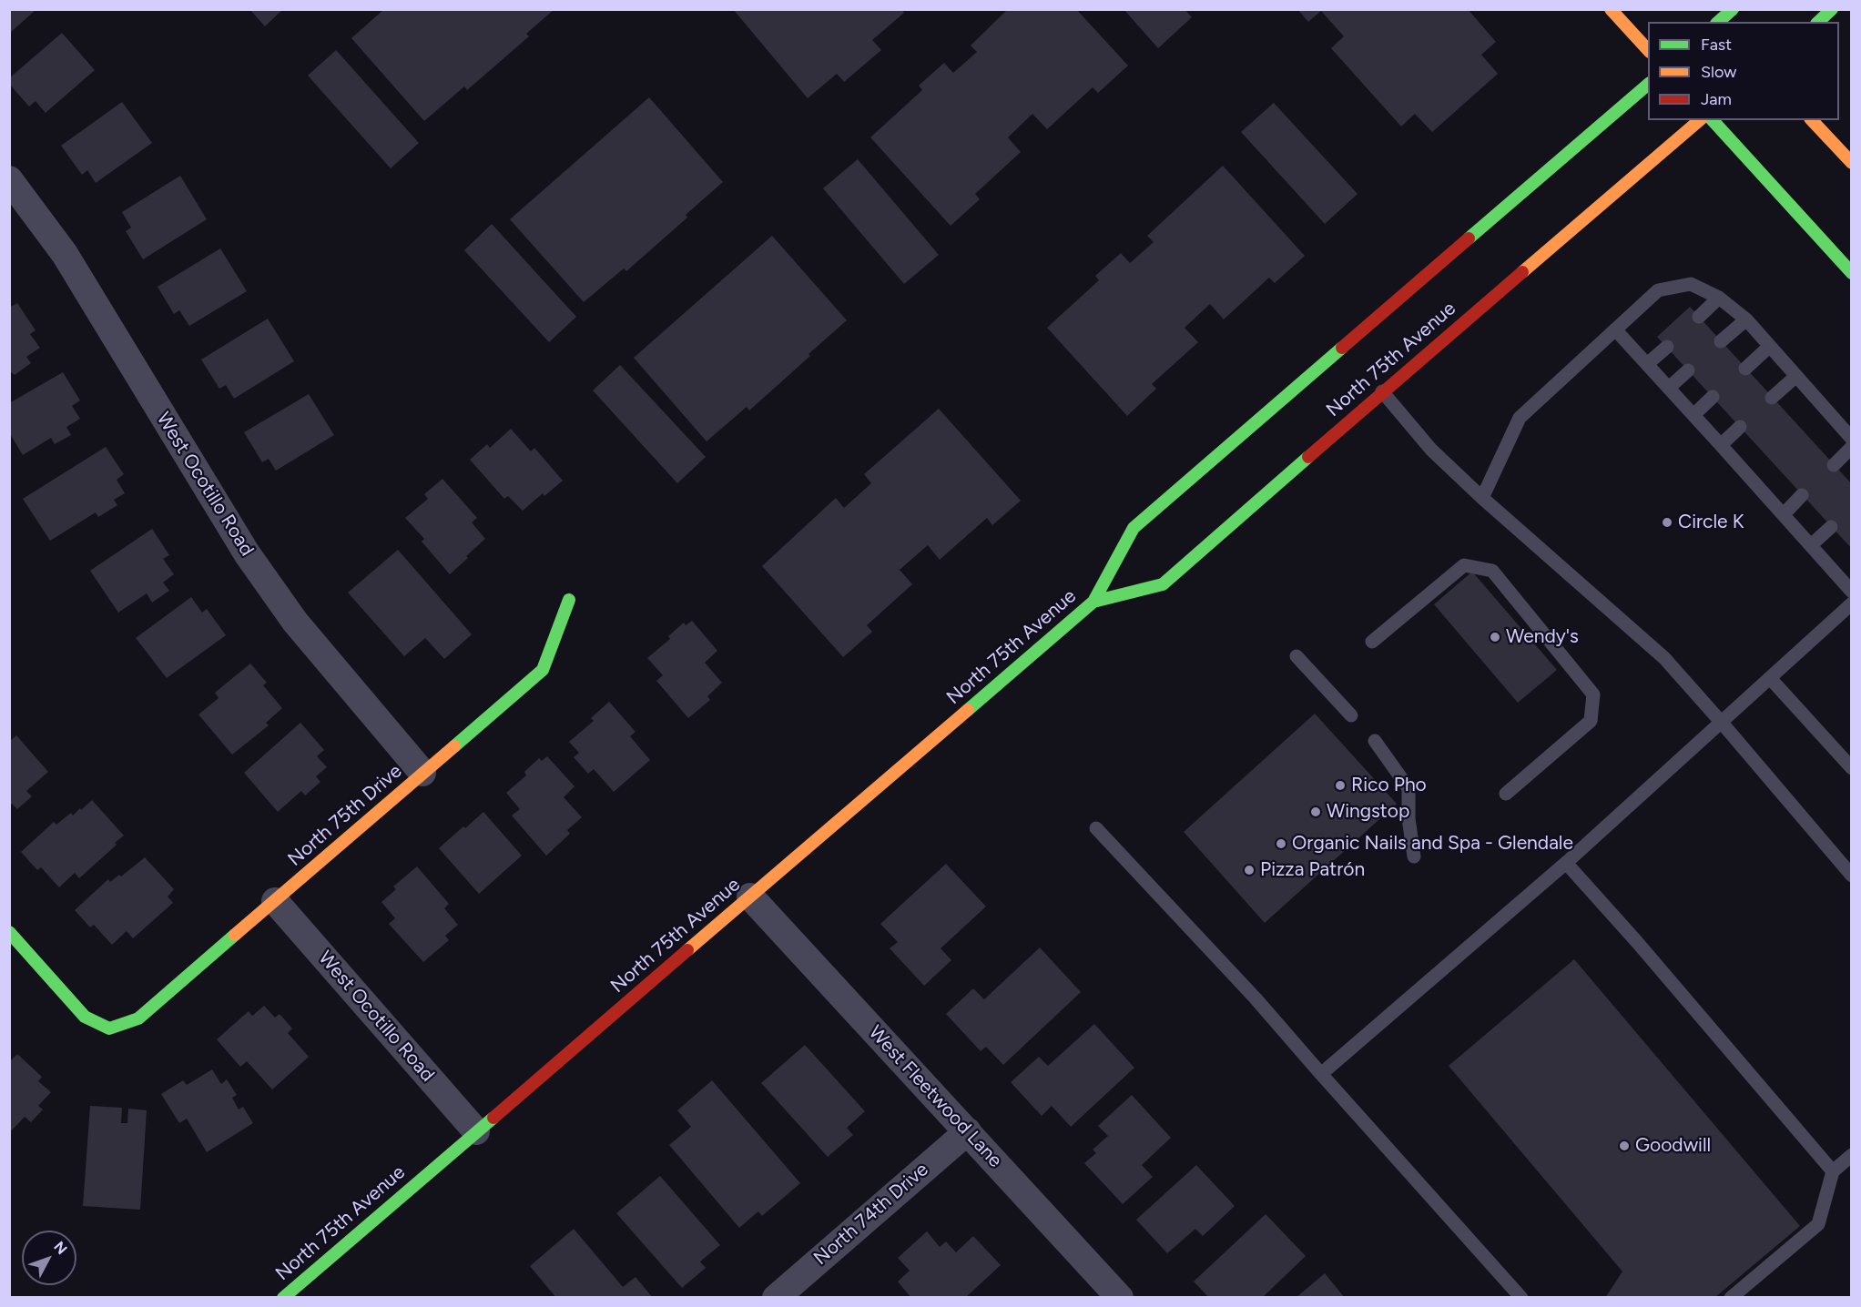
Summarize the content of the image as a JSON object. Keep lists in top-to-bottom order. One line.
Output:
{"streets":{"main road":["North 75th Avenue","North 75th Drive"],"street":["West Ocotillo Road","West Fleetwood Lane","North 74th Drive"]},"crossings":[["North 75th Avenue","West Ocotillo Road"],["North 75th Avenue","West Fleetwood Lane"],["West Ocotillo Road","North 75th Drive"],["West Fleetwood Lane","North 74th Drive"]],"places":["Circle K","Wendy's","Rico Pho","Wingstop","Organic Nails and Spa - Glendale","Pizza Patrón","Goodwill"],"legend":["Fast","Slow","Jam"],"north":"top right"}
